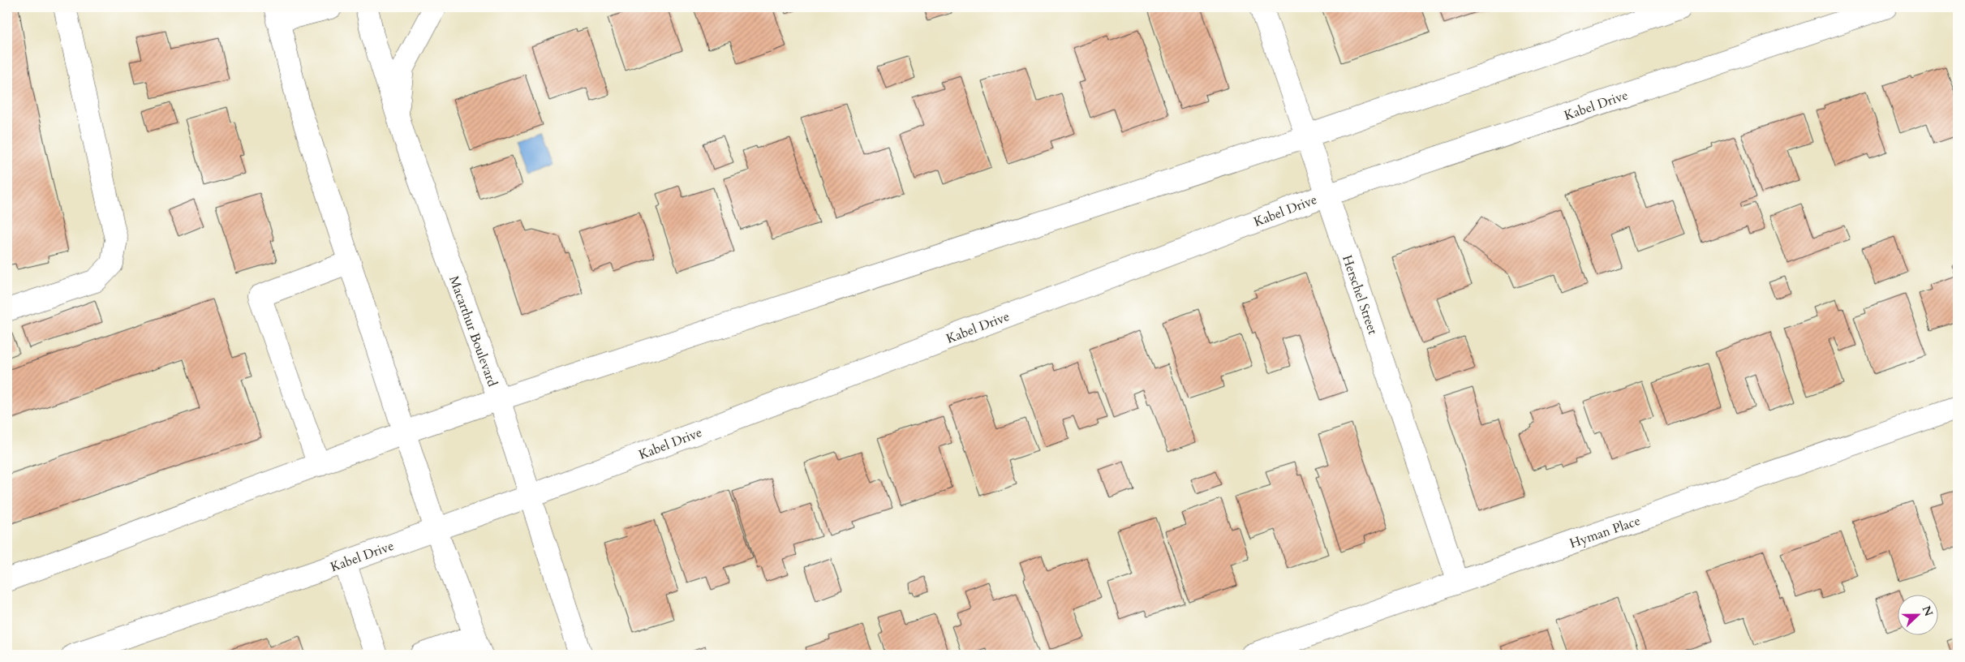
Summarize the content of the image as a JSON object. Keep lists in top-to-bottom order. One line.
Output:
{"streets":{"street":["Kabel Drive","Herschel Street","Macarthur Boulevard","Hyman Place"]},"crossings":[["Kabel Drive","Herschel Street"],["Kabel Drive","Macarthur Boulevard"],["Herschel Street","Hyman Place"]],"north":"right"}
